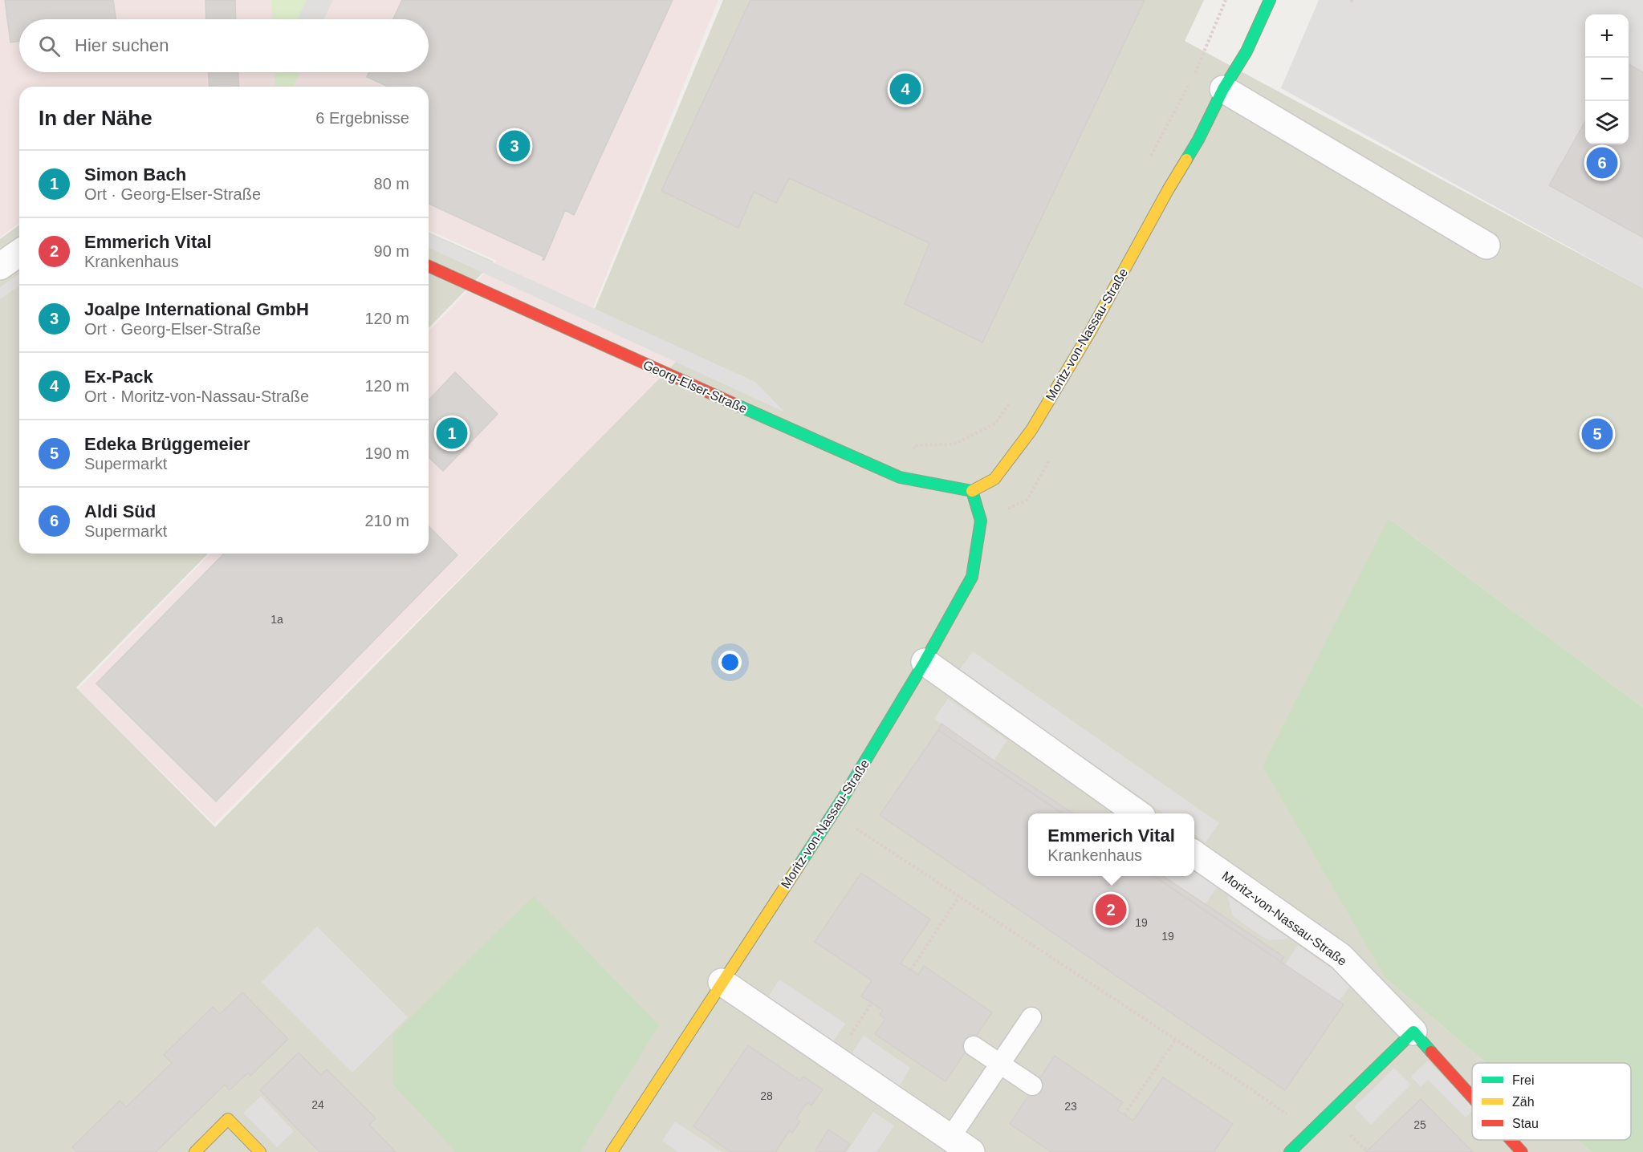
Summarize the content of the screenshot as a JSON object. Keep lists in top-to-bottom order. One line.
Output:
{"streets":{"street":["Moritz-von-Nassau-Straße","Georg-Elser-Straße"]},"crossings":[["Moritz-von-Nassau-Straße","Georg-Elser-Straße"]],"house_numbers":["1a","19","19","28","24","23","25"],"legend":["Frei","Zäh","Stau"],"page":{"map_buttons":["+","−"],"search":"Hier suchen","pins":["4","3","6","1","5","2"],"heading":["In der Nähe","6 Ergebnisse"],"list":[{"mark":"1","name":"Simon Bach","note":"Ort · Georg-Elser-Straße","value":"80 m"},{"mark":"2","name":"Emmerich Vital","note":"Krankenhaus","value":"90 m"},{"mark":"3","name":"Joalpe International GmbH","note":"Ort · Georg-Elser-Straße","value":"120 m"},{"mark":"4","name":"Ex-Pack","note":"Ort · Moritz-von-Nassau-Straße","value":"120 m"},{"mark":"5","name":"Edeka Brüggemeier","note":"Supermarkt","value":"190 m"},{"mark":"6","name":"Aldi Süd","note":"Supermarkt","value":"210 m"}],"popup":["Emmerich Vital","Krankenhaus"]}}
